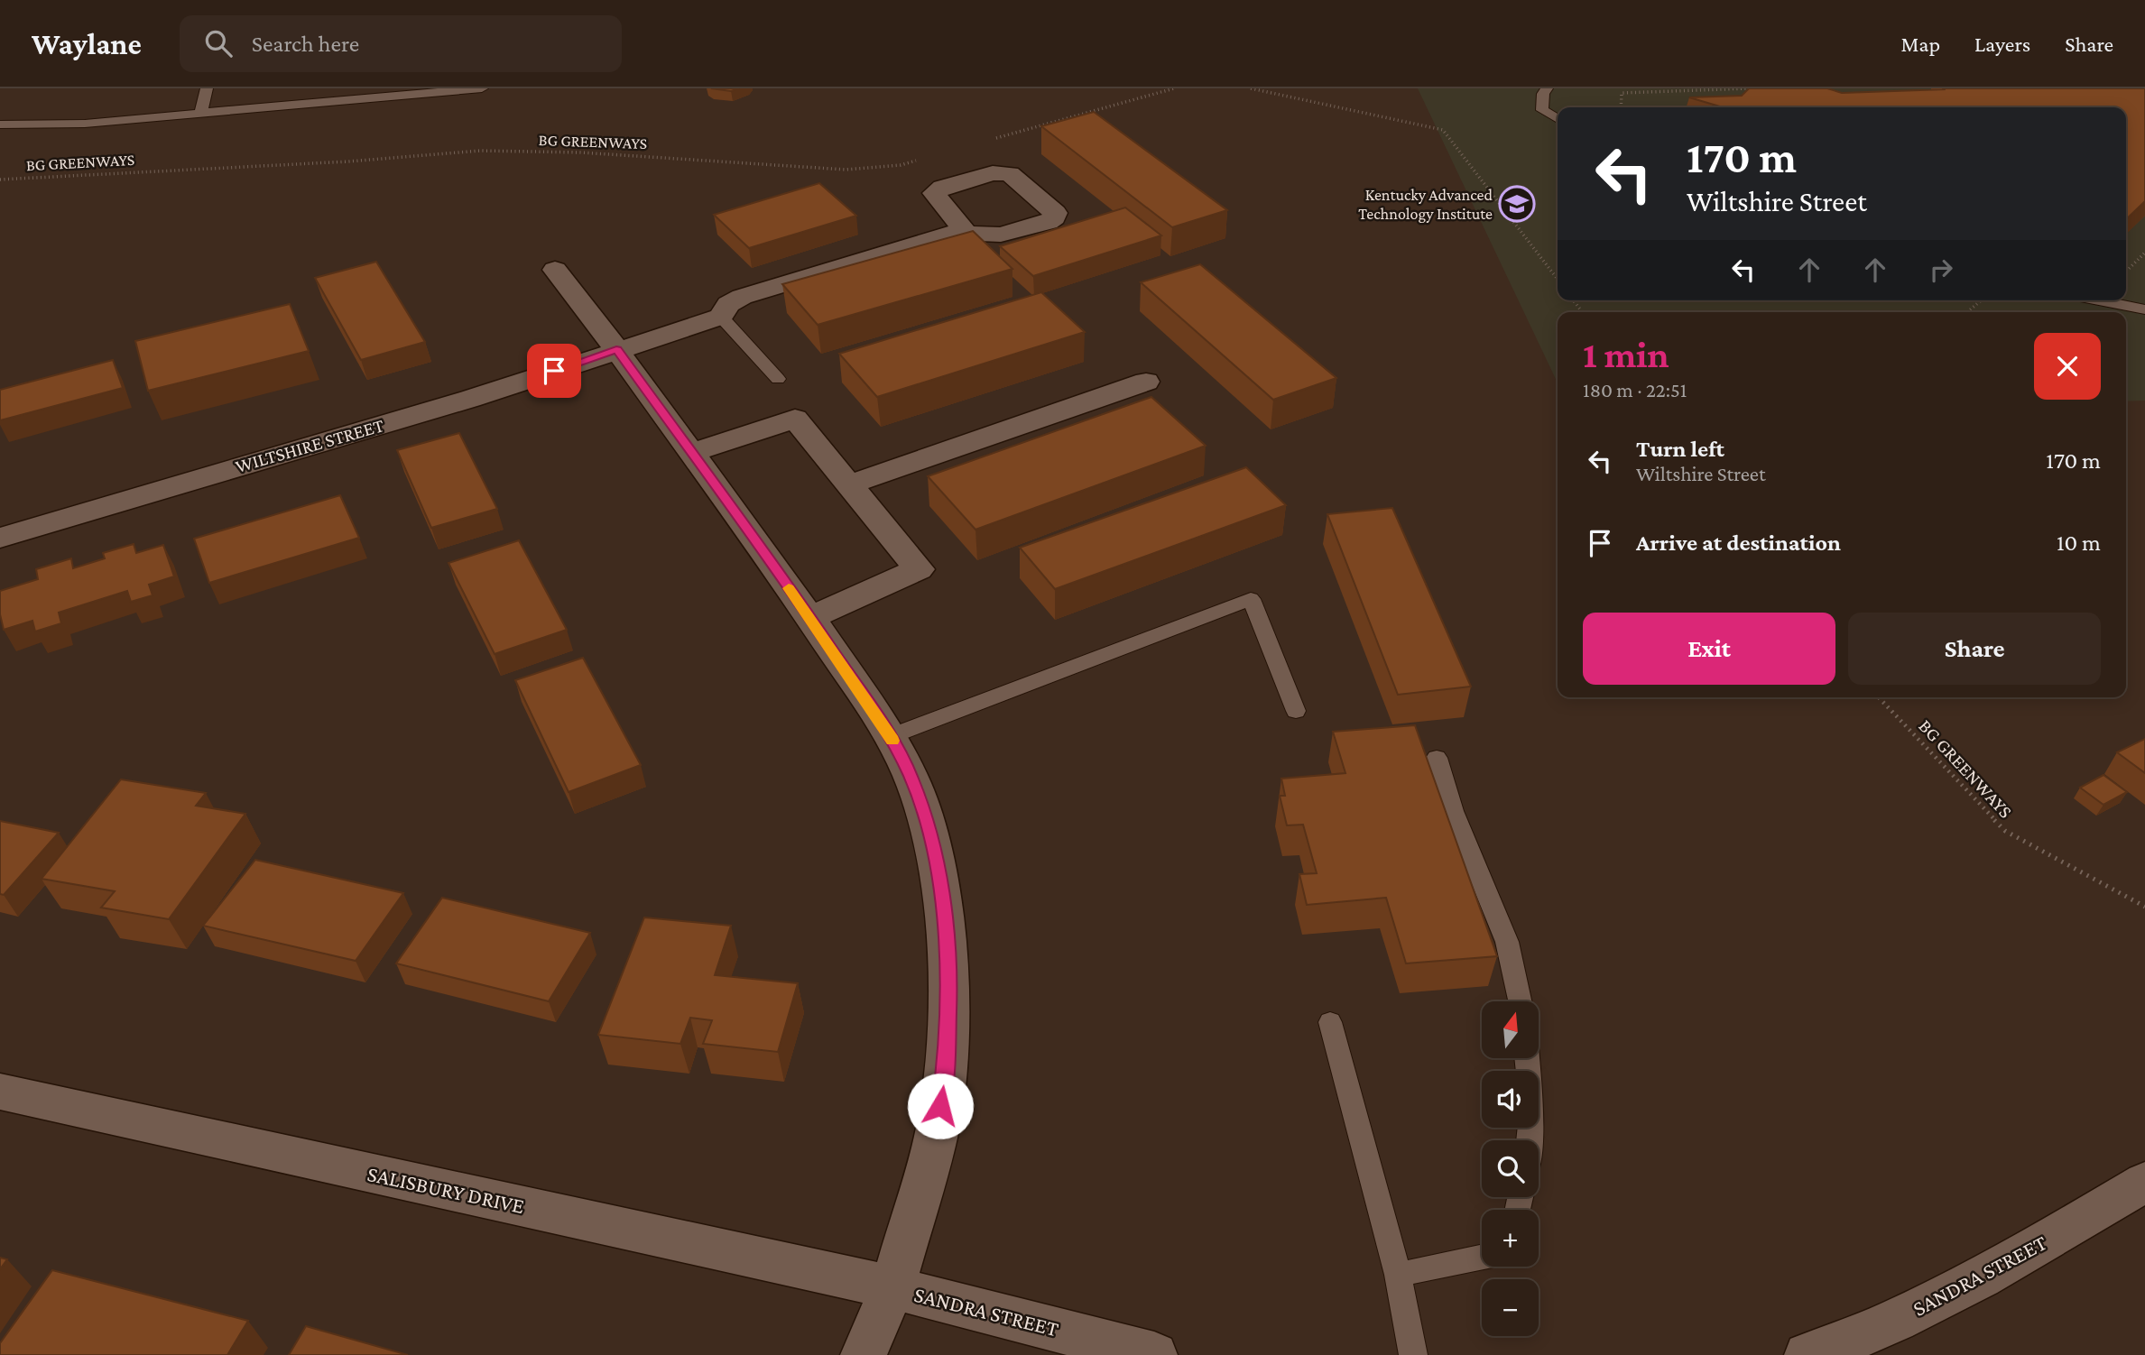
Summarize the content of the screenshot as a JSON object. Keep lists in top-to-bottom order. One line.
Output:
{"streets":{"street":["WILTSHIRE STREET","SALISBURY DRIVE","SANDRA STREET"],"path":["BG GREENWAYS"]},"crossings":[["SALISBURY DRIVE","SANDRA STREET"]],"places":{"school or university":["Kentucky Advanced Technology Institute"]},"north":"top","page":{"header":"Waylane","search":"Search here","nav":["Map","Layers","Share"],"turn":["170 m","Wiltshire Street"],"heading":["1 min","180 m · 22:51"],"list":[{"name":"Turn left","note":"Wiltshire Street","value":"170 m"},{"name":"Arrive at destination","value":"10 m"}],"buttons":["Exit","Share"],"map_buttons":["+","−"]}}
